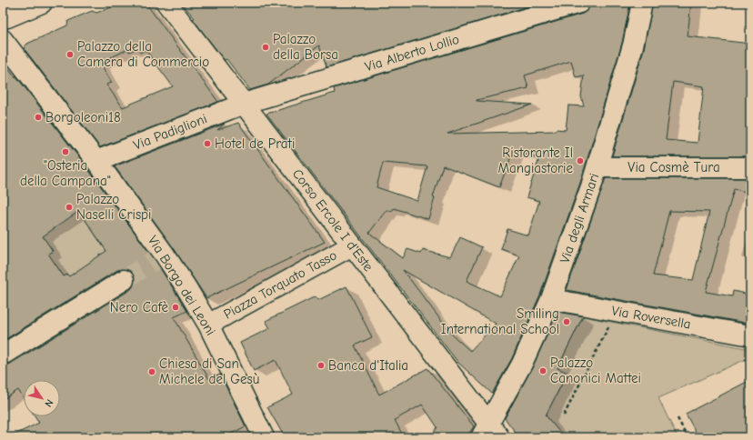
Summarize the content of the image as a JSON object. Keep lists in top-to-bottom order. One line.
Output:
{"streets":{"street":["Via Alberto Lollio","Via Padiglioni","Via Cosmè Tura","Via degli Armari","Corso Ercole I d'Este","Piazza Torquato Tasso","Via Borgo dei Leoni","Via Roversella"]},"crossings":[["Via Alberto Lollio","Via Padiglioni"],["Via Alberto Lollio","Corso Ercole I d'Este"],["Via Padiglioni","Corso Ercole I d'Este"],["Via Padiglioni","Via Borgo dei Leoni"],["Via Cosmè Tura","Via degli Armari"],["Via degli Armari","Corso Ercole I d'Este"],["Via degli Armari","Via Roversella"],["Corso Ercole I d'Este","Piazza Torquato Tasso"],["Piazza Torquato Tasso","Via Borgo dei Leoni"]],"places":["Palazzo della Borsa","Palazzo della Camera di Commercio","Borgoleoni18","Hotel de Prati","\"Osteria della Campana\"","Ristorante Il Mangiastorie","Palazzo Naselli Crispi","Nero Cafè","Smiling International School","Banca d'Italia","Palazzo Canonici Mattei","Chiesa di San Michele del Gesù"],"north":"bottom right"}
